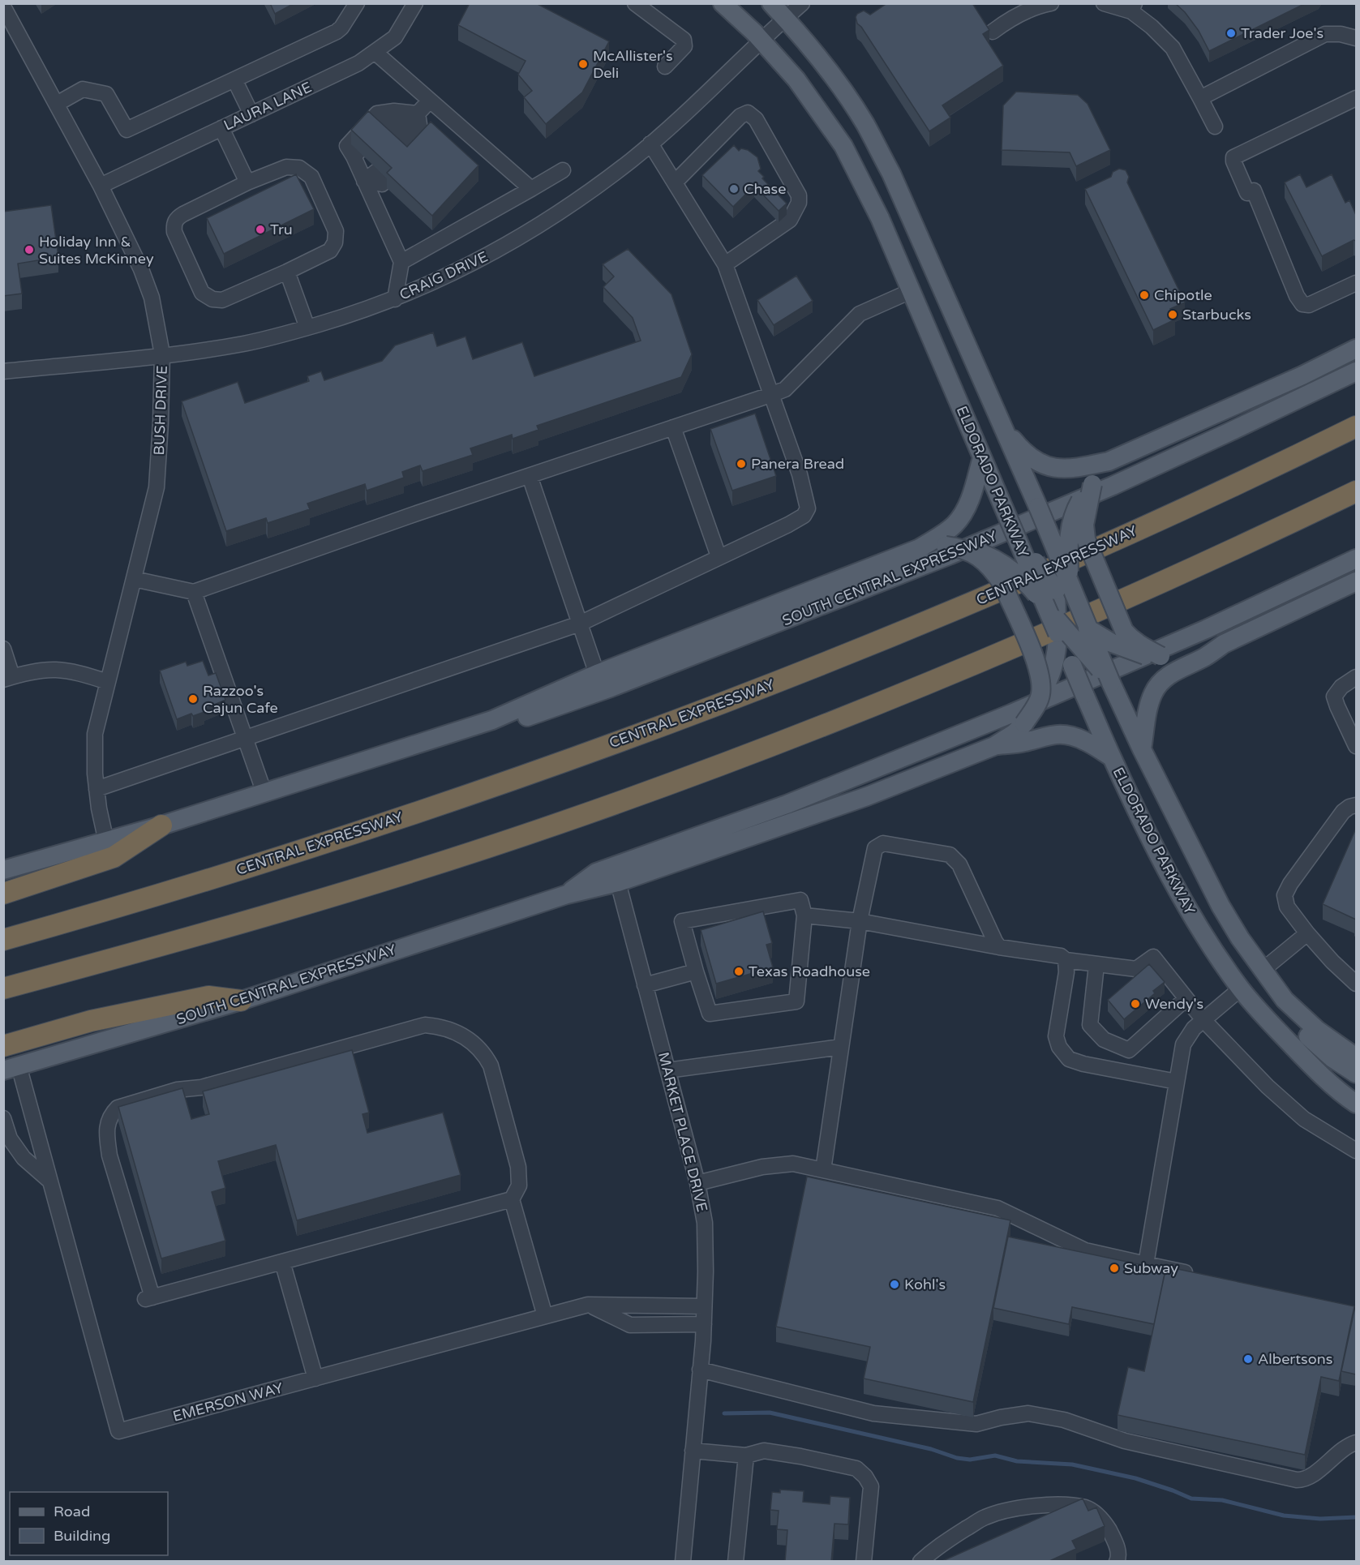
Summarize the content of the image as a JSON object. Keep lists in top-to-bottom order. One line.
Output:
{"streets":{"highway":["CENTRAL EXPRESSWAY"],"main road":["ELDORADO PARKWAY","SOUTH CENTRAL EXPRESSWAY"],"street":["LAURA LANE","CRAIG DRIVE","BUSH DRIVE","MARKET PLACE DRIVE","EMERSON WAY"]},"crossings":[["LAURA LANE","BUSH DRIVE"],["CRAIG DRIVE","BUSH DRIVE"],["CRAIG DRIVE","ELDORADO PARKWAY"],["BUSH DRIVE","SOUTH CENTRAL EXPRESSWAY"],["SOUTH CENTRAL EXPRESSWAY","MARKET PLACE DRIVE"],["SOUTH CENTRAL EXPRESSWAY","EMERSON WAY"],["MARKET PLACE DRIVE","EMERSON WAY"]],"places":["Trader Joe's","McAllister's Deli","Chase","Tru","Holiday Inn & Suites McKinney","Chipotle","Starbucks","Panera Bread","Razzoo's Cajun Cafe","Texas Roadhouse","Wendy's","Subway","Kohl's","Albertsons"],"legend":["Road","Building"]}
